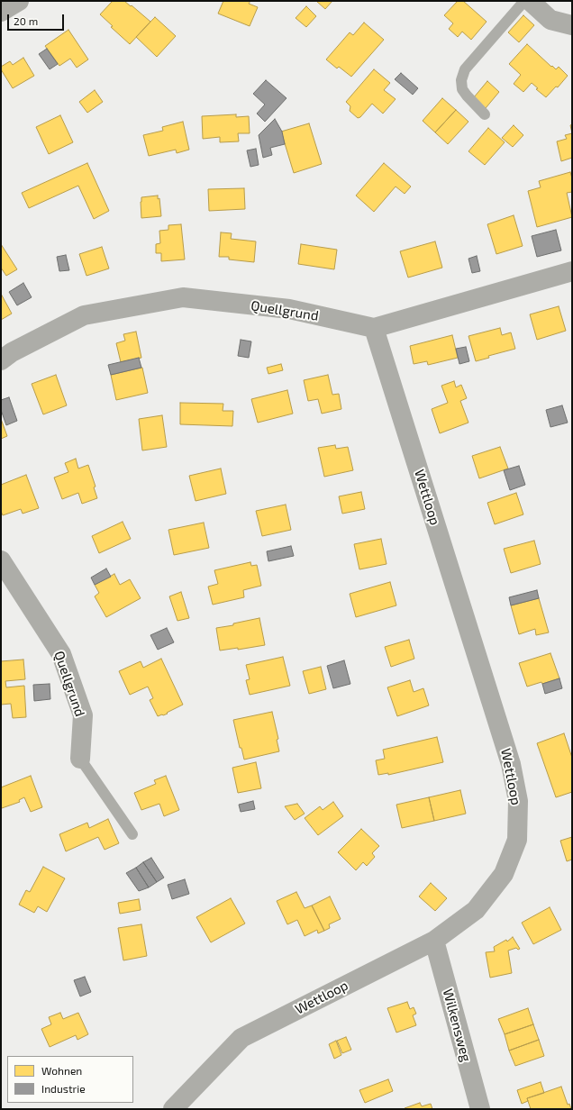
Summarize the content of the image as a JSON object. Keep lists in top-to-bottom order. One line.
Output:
{"streets":{"street":["Quellgrund","Wettloop","Wilkensweg"]},"crossings":[["Quellgrund","Wettloop"],["Wettloop","Wilkensweg"]],"legend":["Wohnen","Industrie"],"scale_bar":"20 m"}
